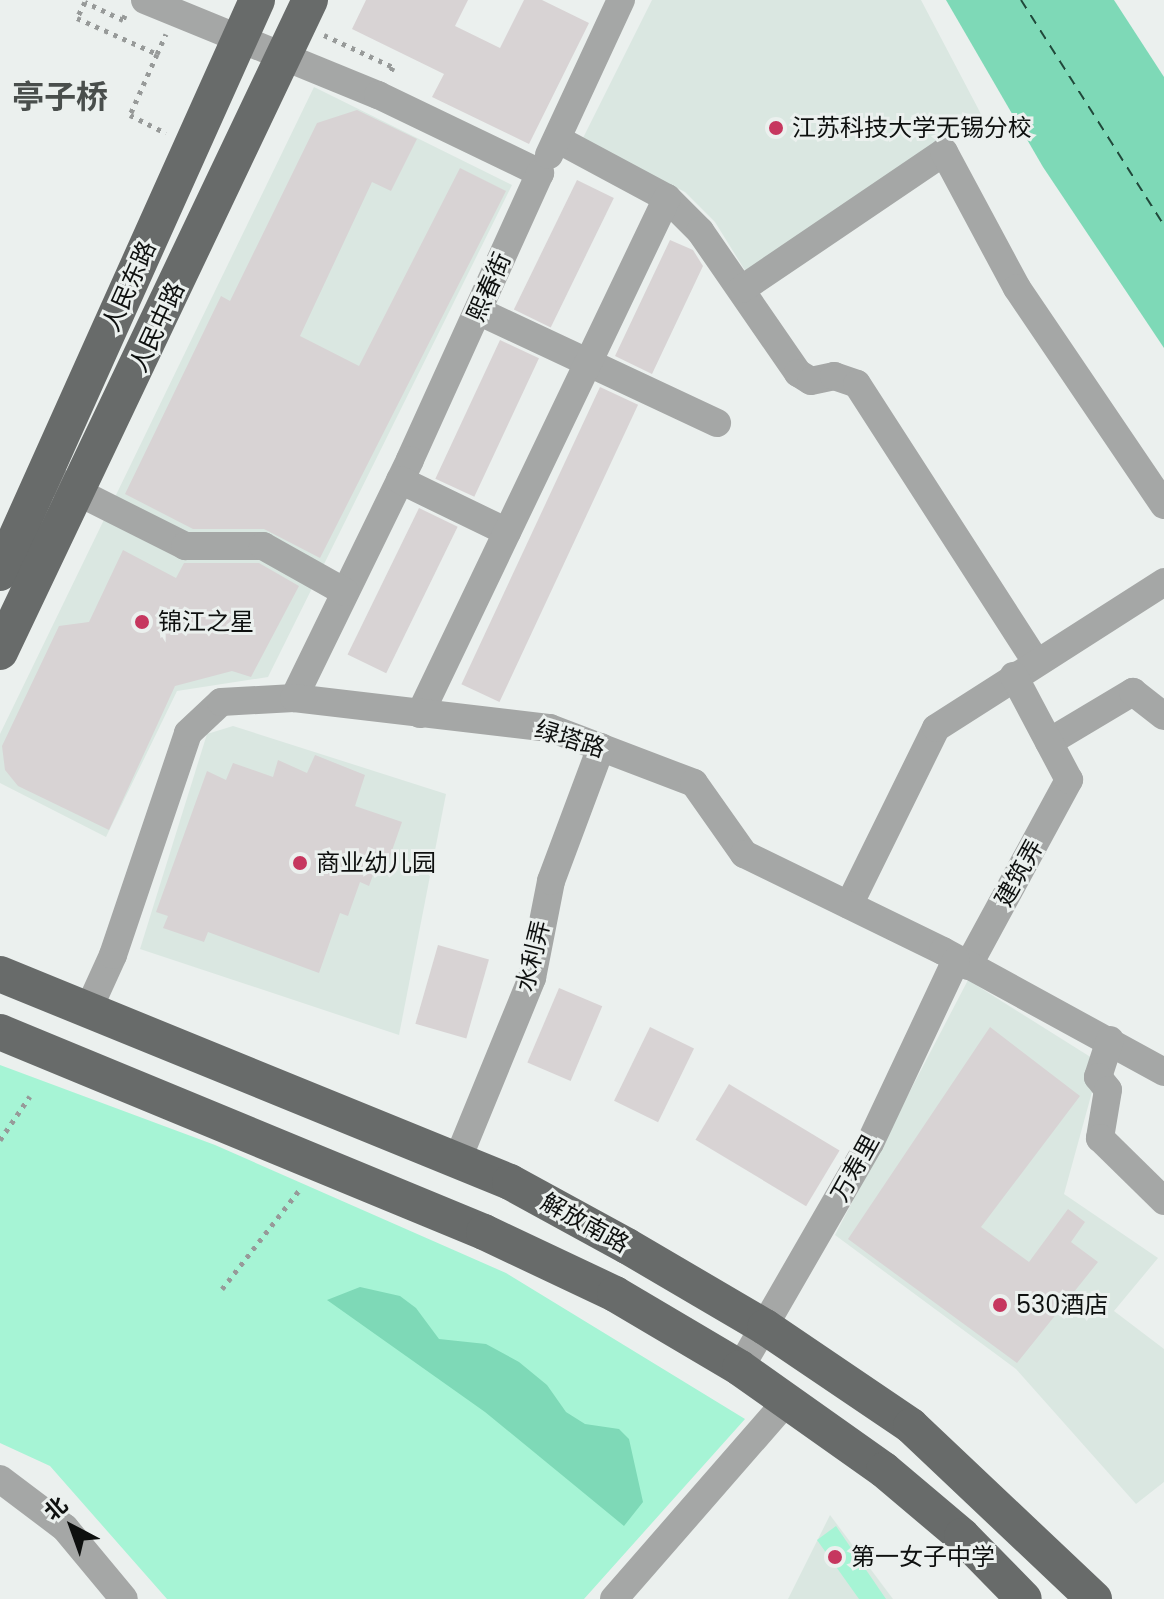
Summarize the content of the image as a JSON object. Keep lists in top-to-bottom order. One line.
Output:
{"streets":{"main road":["人民东路","人民中路","解放南路"],"street":["熙春街","绿塔路","建筑弄","水利弄","万寿里"]},"crossings":[["熙春街","绿塔路"],["绿塔路","建筑弄"],["绿塔路","水利弄"],["绿塔路","万寿里"],["绿塔路","解放南路"],["建筑弄","万寿里"],["水利弄","解放南路"],["万寿里","解放南路"]],"districts":["亭子桥"],"places":["江苏科技大学无锡分校","锦江之星","商业幼儿园","530酒店","第一女子中学"],"north":"top left"}
